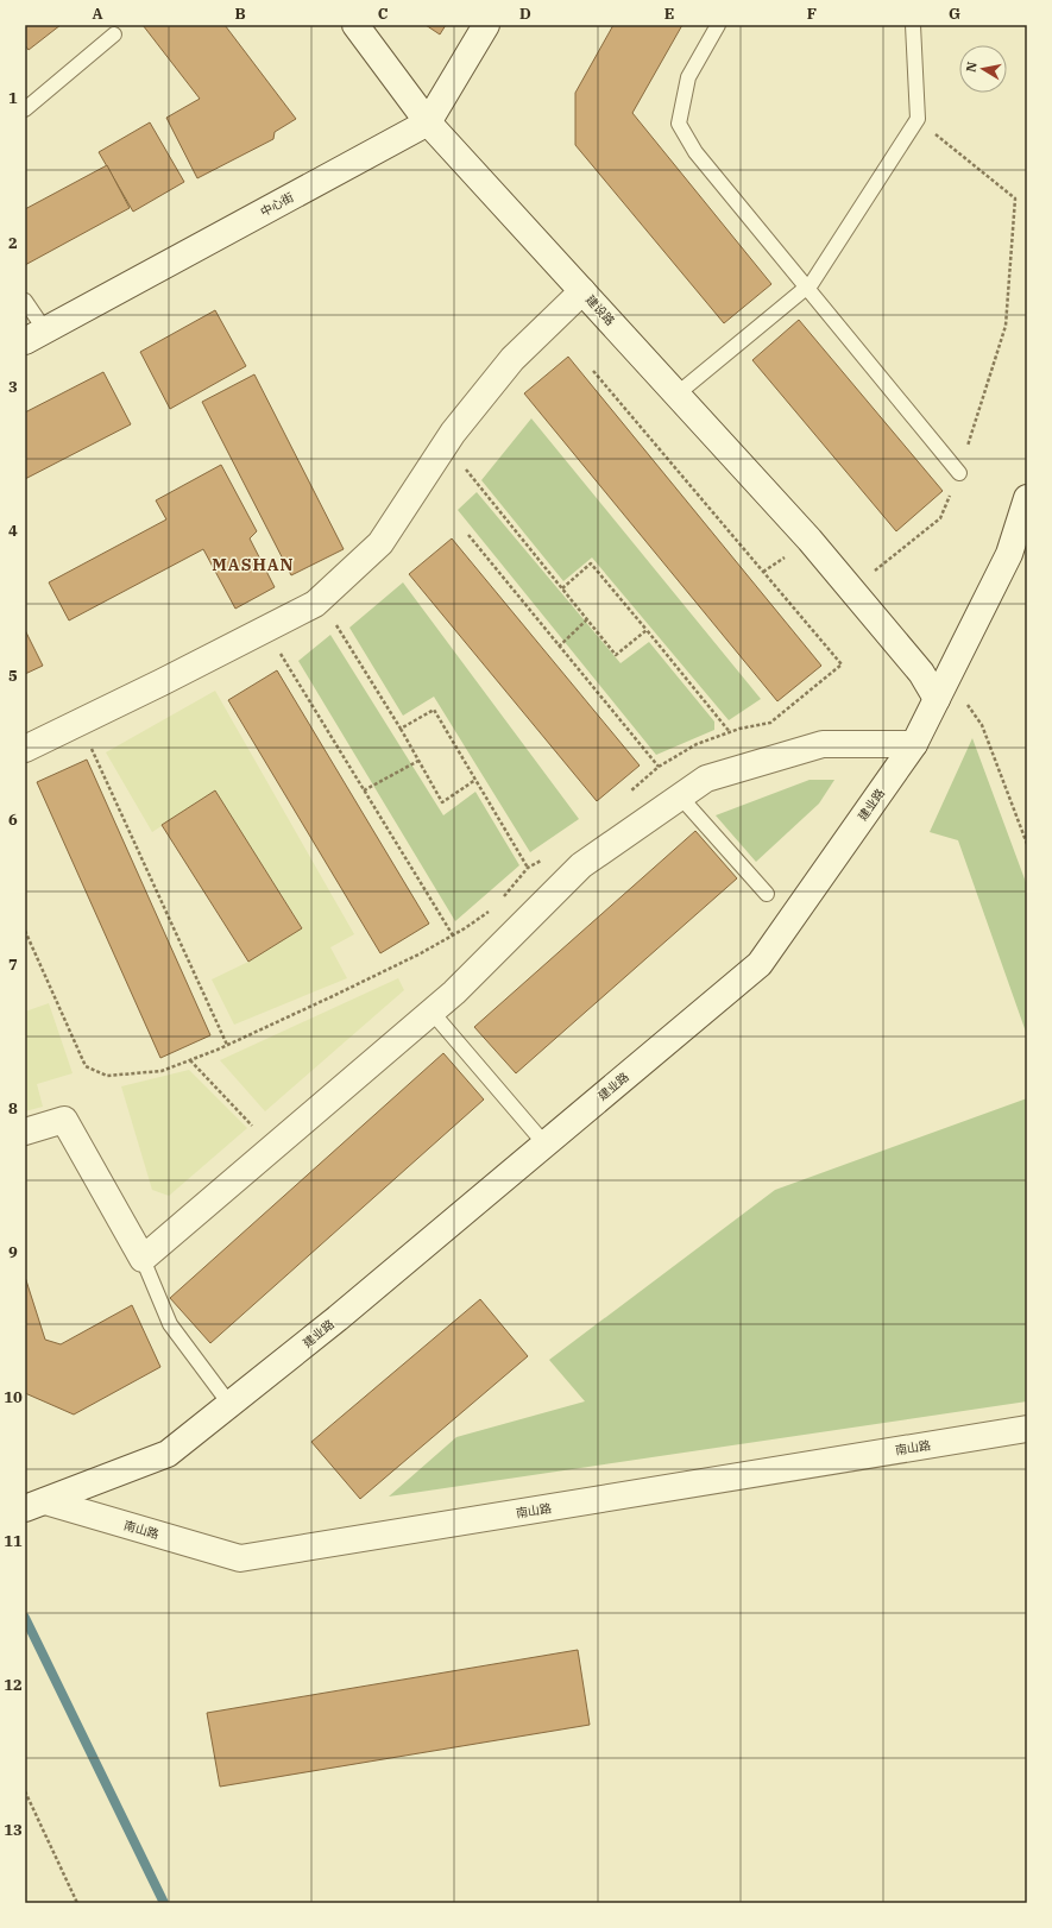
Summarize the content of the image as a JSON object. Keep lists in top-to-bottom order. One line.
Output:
{"streets":{"street":["中心街","建设路","建业路","南山路"]},"crossings":[["中心街","建设路"],["建设路","建业路"],["建业路","南山路"]],"districts":["MASHAN"],"north":"left","grid":{"columns":["A","B","C","D","E","F","G"],"rows":["1","2","3","4","5","6","7","8","9","10","11","12","13"]}}
